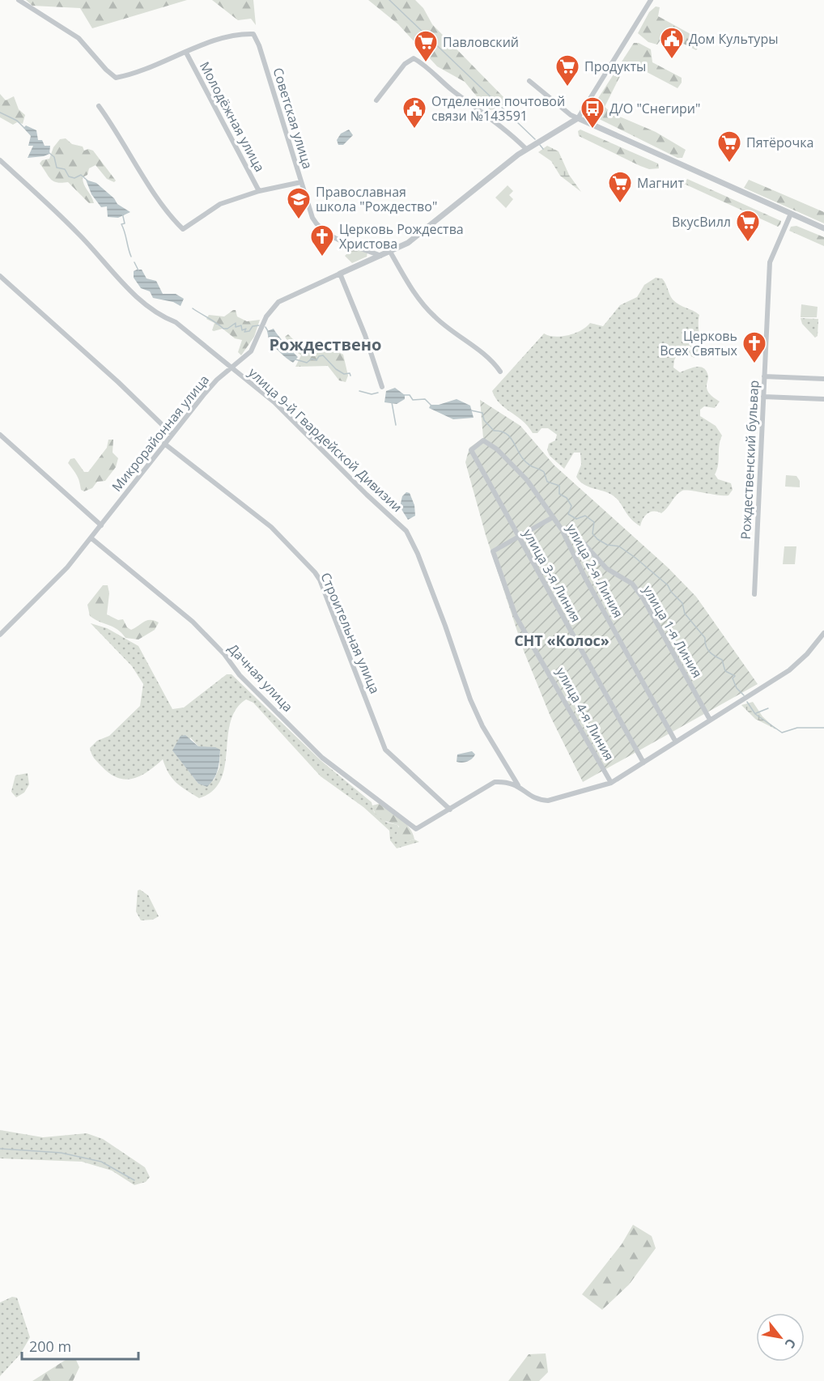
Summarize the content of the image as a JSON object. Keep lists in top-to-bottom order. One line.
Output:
{"streets":{"street":["Молодёжная улица","Советская улица","Микрорайонная улица","улица 9-й Гвардейской Дивизии","Рождественский бульвар","улица 2-я Линия","улица 3-я Линия","улица 1-я Линия","Строительная улица","Дачная улица","улица 4-я Линия"]},"crossings":[["Молодёжная улица","Советская улица"],["Советская улица","Микрорайонная улица"],["Микрорайонная улица","улица 9-й Гвардейской Дивизии"],["Микрорайонная улица","Строительная улица"],["Микрорайонная улица","Дачная улица"],["улица 2-я Линия","улица 3-я Линия"],["улица 2-я Линия","улица 1-я Линия"],["улица 3-я Линия","улица 4-я Линия"],["Строительная улица","Дачная улица"]],"districts":["Рождествено","СНТ «Колос»"],"places":{"public building":["Дом Культуры","Отделение почтовой связи №143591"],"supermarket":["Павловский","Продукты","Пятёрочка","Магнит","ВкусВилл"],"bus stop":["Д/О \"Снегири\""],"school or university":["Православная школа \"Рождество\""],"church":["Церковь Рождества Христова","Церковь Всех Святых"]},"scale_bar":"200 m","north":"bottom right"}
